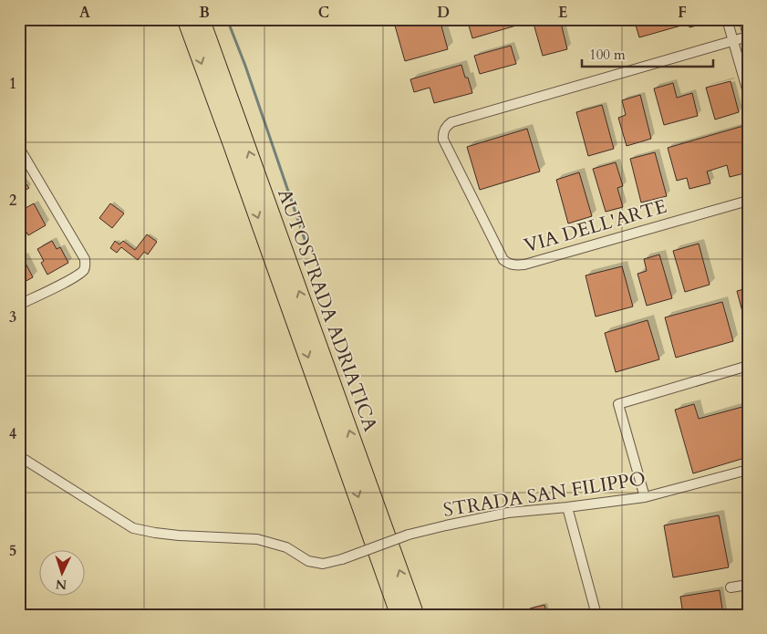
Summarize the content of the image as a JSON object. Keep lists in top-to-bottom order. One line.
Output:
{"streets":{"highway":["AUTOSTRADA ADRIATICA"],"street":["VIA DELL'ARTE","STRADA SAN FILIPPO"]},"scale_bar":"100 m","north":"bottom","grid":{"columns":["A","B","C","D","E","F"],"rows":["1","2","3","4","5"]}}
